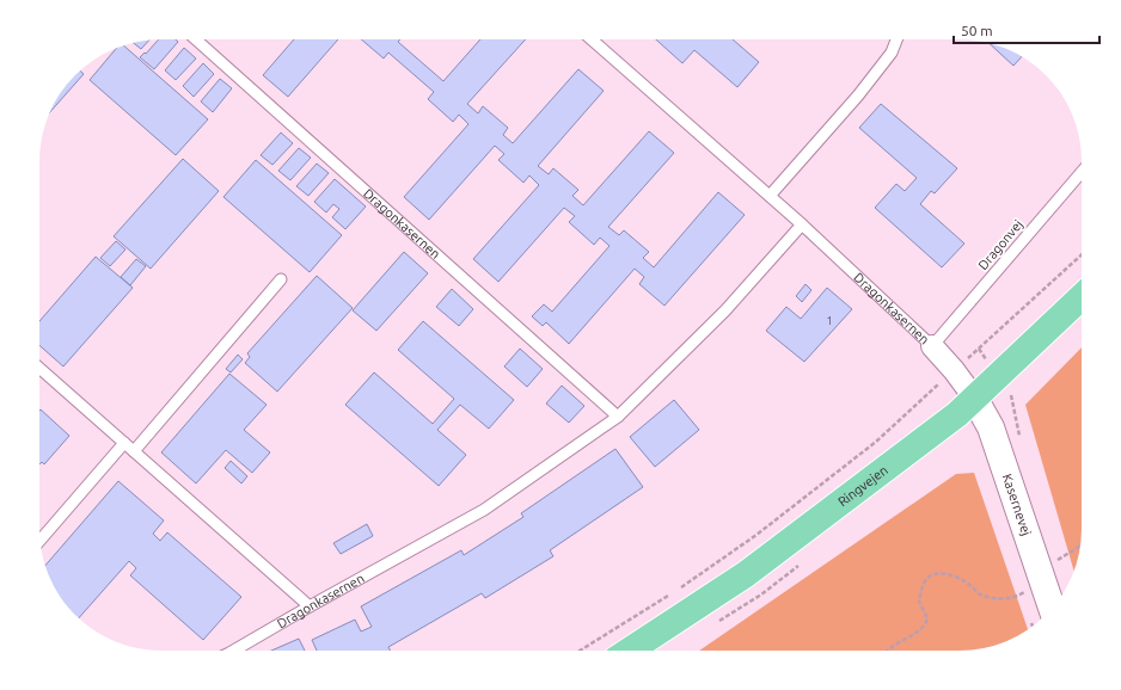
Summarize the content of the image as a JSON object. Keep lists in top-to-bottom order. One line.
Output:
{"streets":{"main road":["Ringvejen"],"street":["Dragonkasernen","Kasernevej"],"lane":["Dragonvej"]},"crossings":[["Dragonkasernen","Dragonvej"],["Dragonkasernen","Ringvejen"],["Dragonkasernen","Kasernevej"],["Ringvejen","Kasernevej"]],"house_numbers":["1"],"scale_bar":"50 m"}
